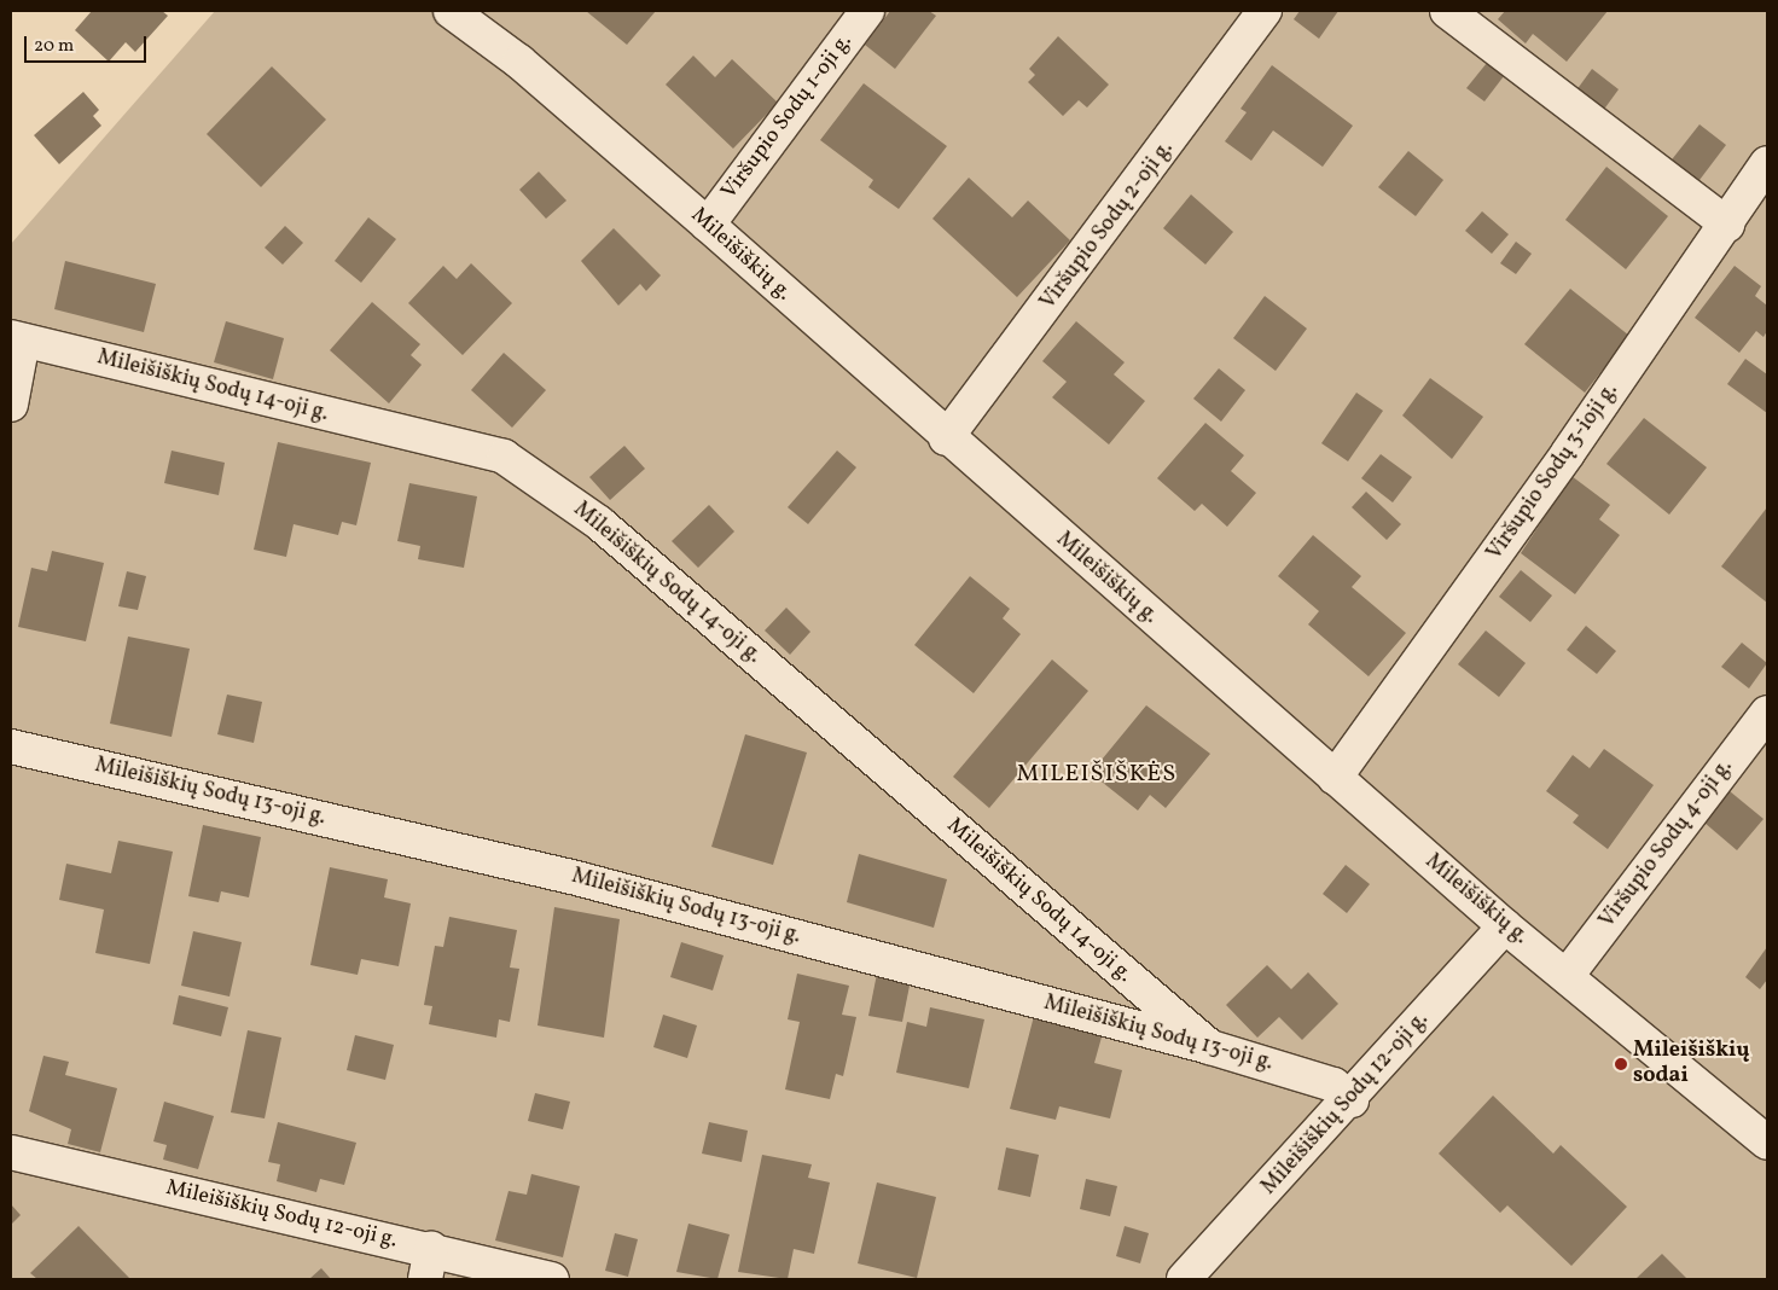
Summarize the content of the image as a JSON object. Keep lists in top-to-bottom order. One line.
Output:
{"streets":{"street":["Viršupio Sodų 1-oji g.","Viršupio Sodų 2-oji g.","Mileišiškių g.","Mileišiškių Sodų 14-oji g.","Viršupio Sodų 3-ioji g.","Mileišiškių Sodų 13-oji g.","Viršupio Sodų 4-oji g.","Mileišiškių Sodų 12-oji g."]},"crossings":[["Viršupio Sodų 1-oji g.","Mileišiškių g."],["Viršupio Sodų 2-oji g.","Mileišiškių g."],["Mileišiškių g.","Viršupio Sodų 3-ioji g."],["Mileišiškių g.","Viršupio Sodų 4-oji g."],["Mileišiškių g.","Mileišiškių Sodų 12-oji g."],["Mileišiškių Sodų 14-oji g.","Mileišiškių Sodų 13-oji g."],["Mileišiškių Sodų 13-oji g.","Mileišiškių Sodų 12-oji g."]],"districts":["MILEIŠIŠKĖS"],"places":["Mileišiškių sodai"],"scale_bar":"20 m"}
